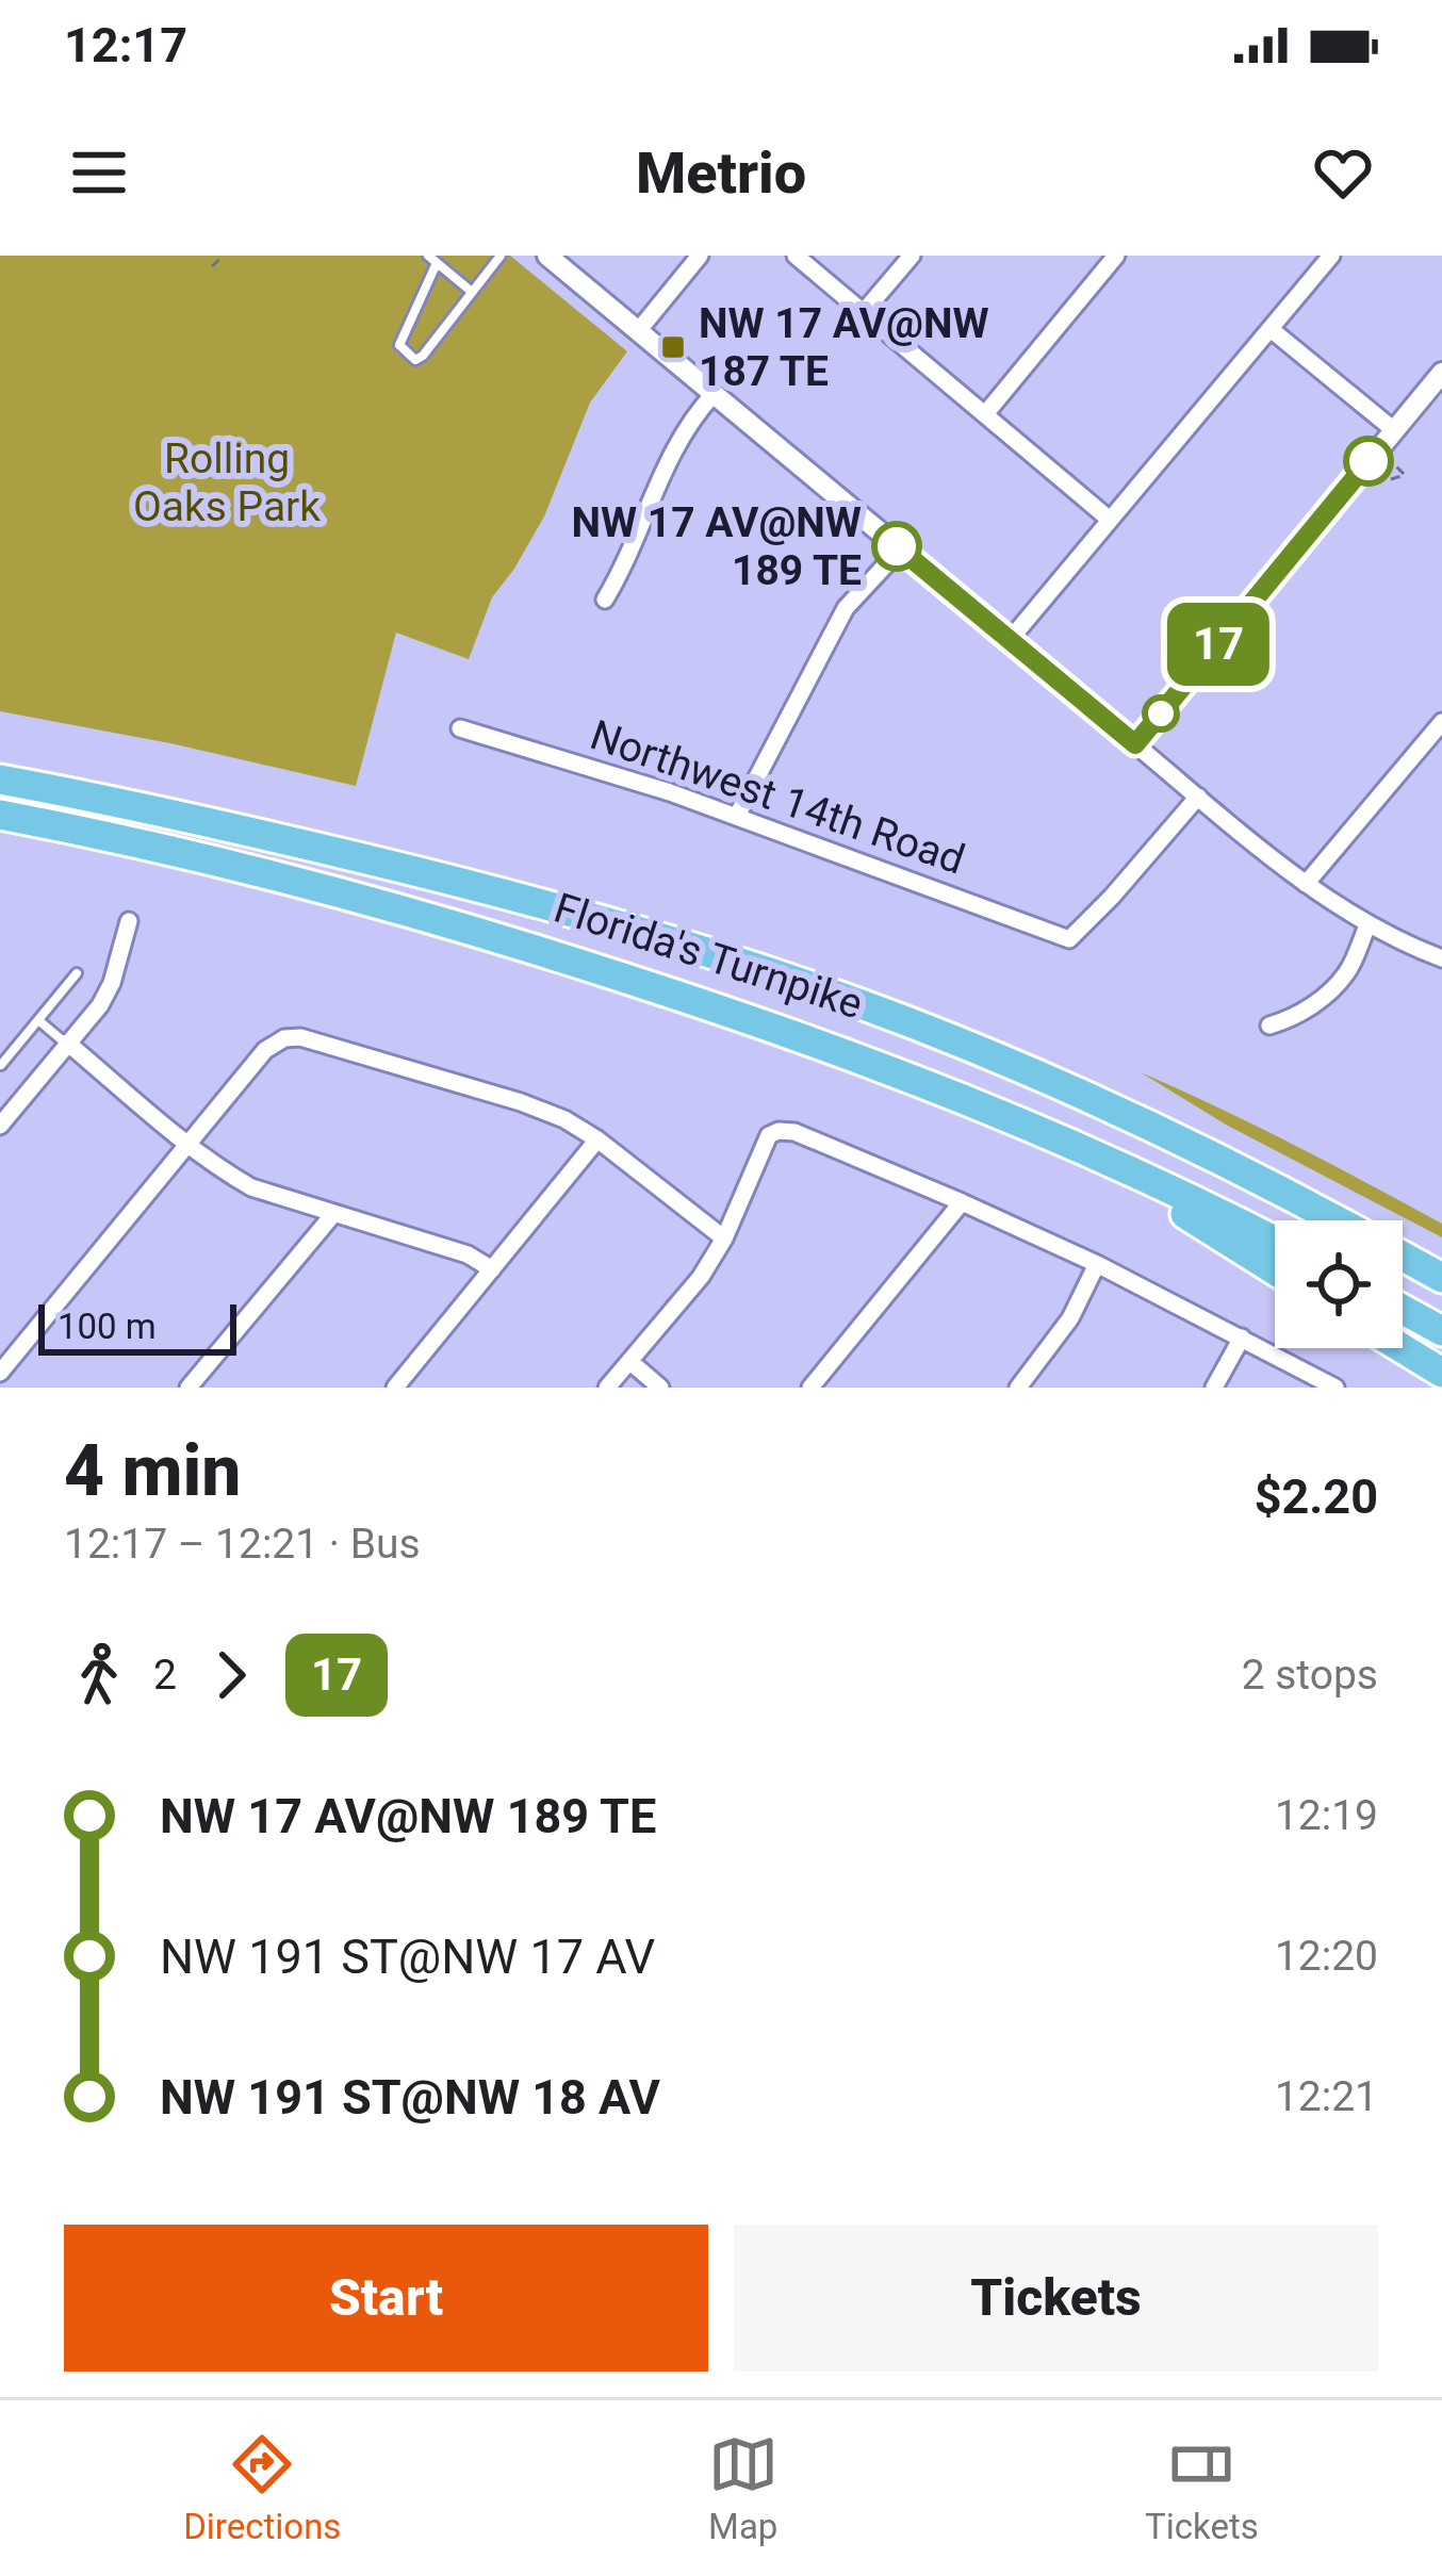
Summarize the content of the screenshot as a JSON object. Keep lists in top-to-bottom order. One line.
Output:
{"streets":{"highway":["Florida's Turnpike"],"street":["Northwest 14th Road"]},"parks":["Rolling Oaks Park"],"places":{"transit":["NW 17 AV@NW 187 TE"],"other":["NW 17 AV@NW 189 TE"]},"lines":["bus line 17"],"scale_bar":"100 m","page":{"status":"12:17","header":"Metrio","on_map":"17","scale":"100 m","heading":["4 min","12:17 – 12:21 · Bus","$2.20"],"legs":["2","17","2 stops"],"list":[{"name":"NW 17 AV@NW 189 TE","value":"12:19"},{"name":"NW 191 ST@NW 17 AV","value":"12:20"},{"name":"NW 191 ST@NW 18 AV","value":"12:21"}],"buttons":["Start","Tickets"],"tabs":["Directions","Map","Tickets"]}}
